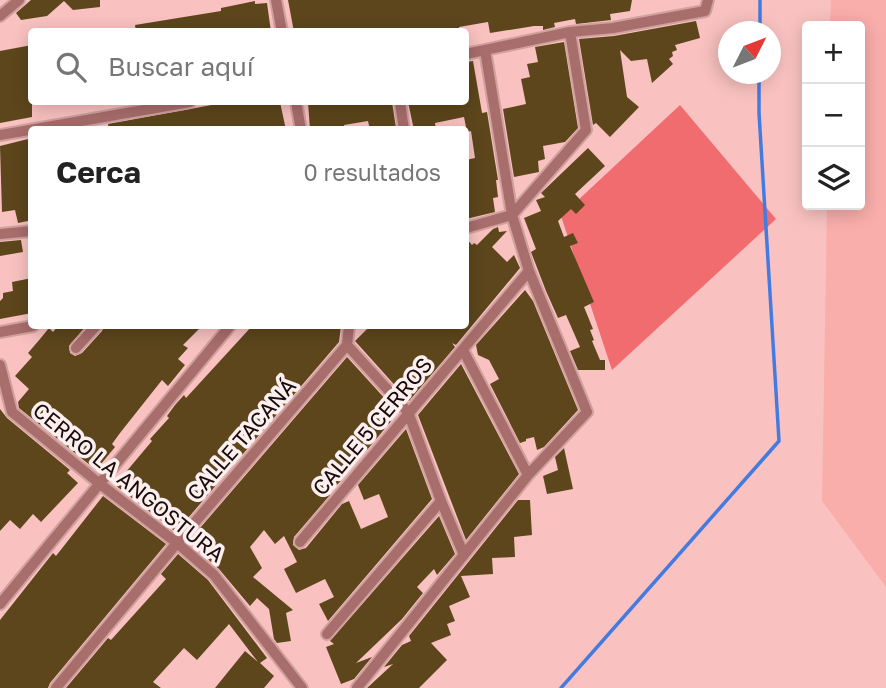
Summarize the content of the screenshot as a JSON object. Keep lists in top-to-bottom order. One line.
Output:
{"streets":{"street":["CALLE 5 CERROS","CALLE TACANÁ","CERRO LA ANGOSTURA"]},"crossings":[["CALLE TACANÁ","CERRO LA ANGOSTURA"]],"north":"top right","page":{"map_buttons":["+","−"],"search":"Buscar aquí","heading":["Cerca","0 resultados"]}}
